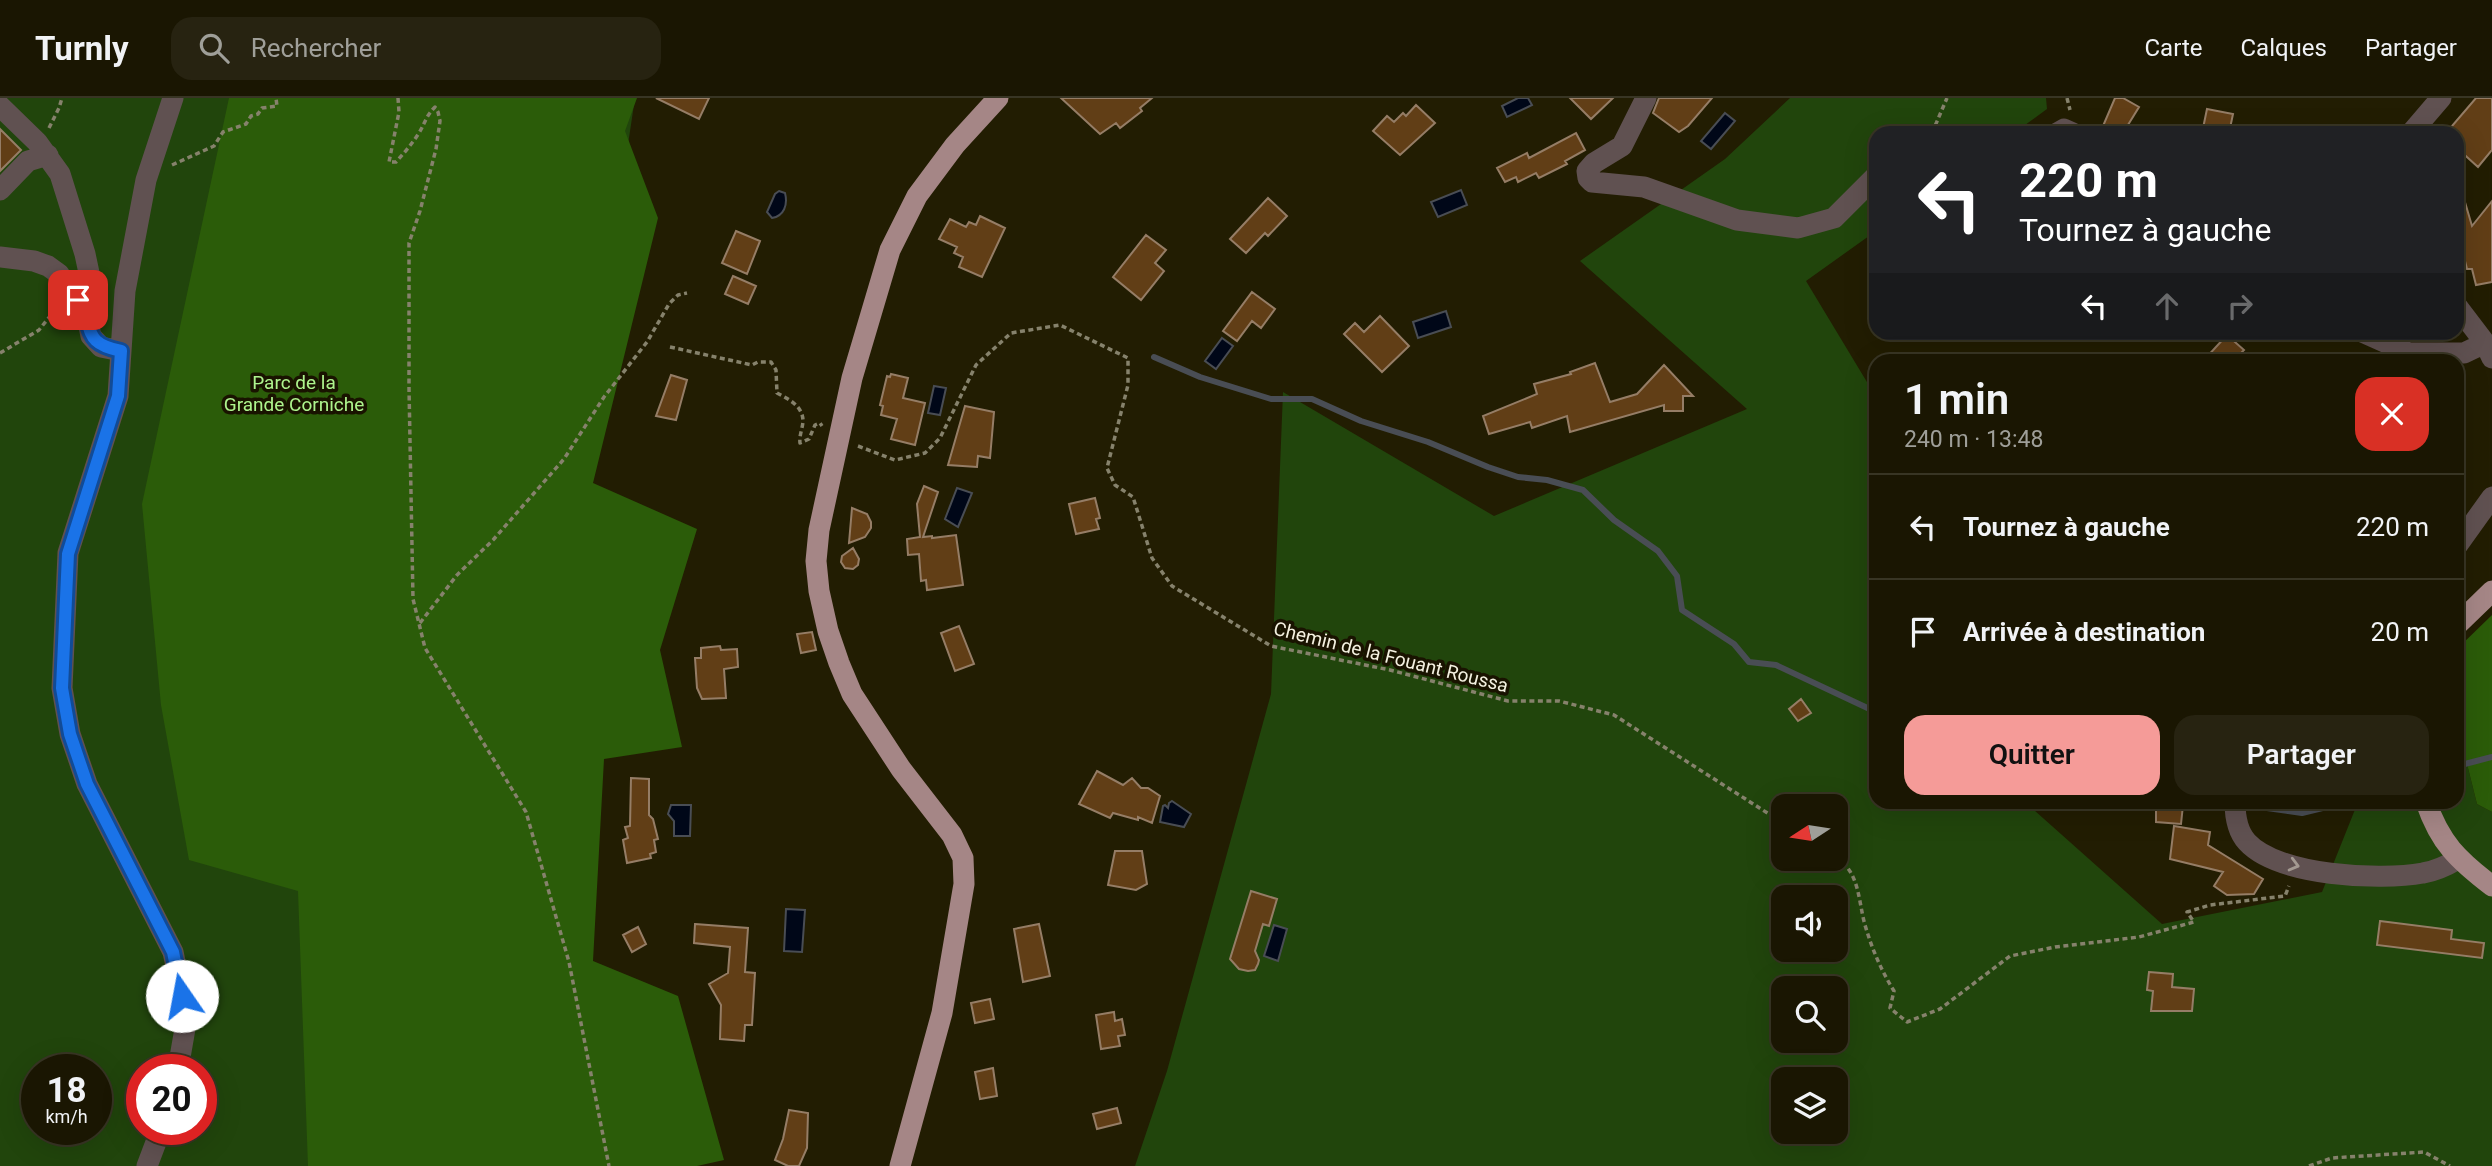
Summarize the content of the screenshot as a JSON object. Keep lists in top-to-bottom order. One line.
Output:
{"streets":{"path":["Chemin de la Fouant Roussa"]},"parks":["Parc de la Grande Corniche"],"north":"left","page":{"header":"Turnly","search":"Rechercher","nav":["Carte","Calques","Partager"],"turn":["220 m","Tournez à gauche"],"heading":["1 min","240 m · 13:48"],"list":[{"name":"Tournez à gauche","value":"220 m"},{"name":"Arrivée à destination","value":"20 m"}],"buttons":["Quitter","Partager"],"speed":"18 km/h","limit":"20"}}
